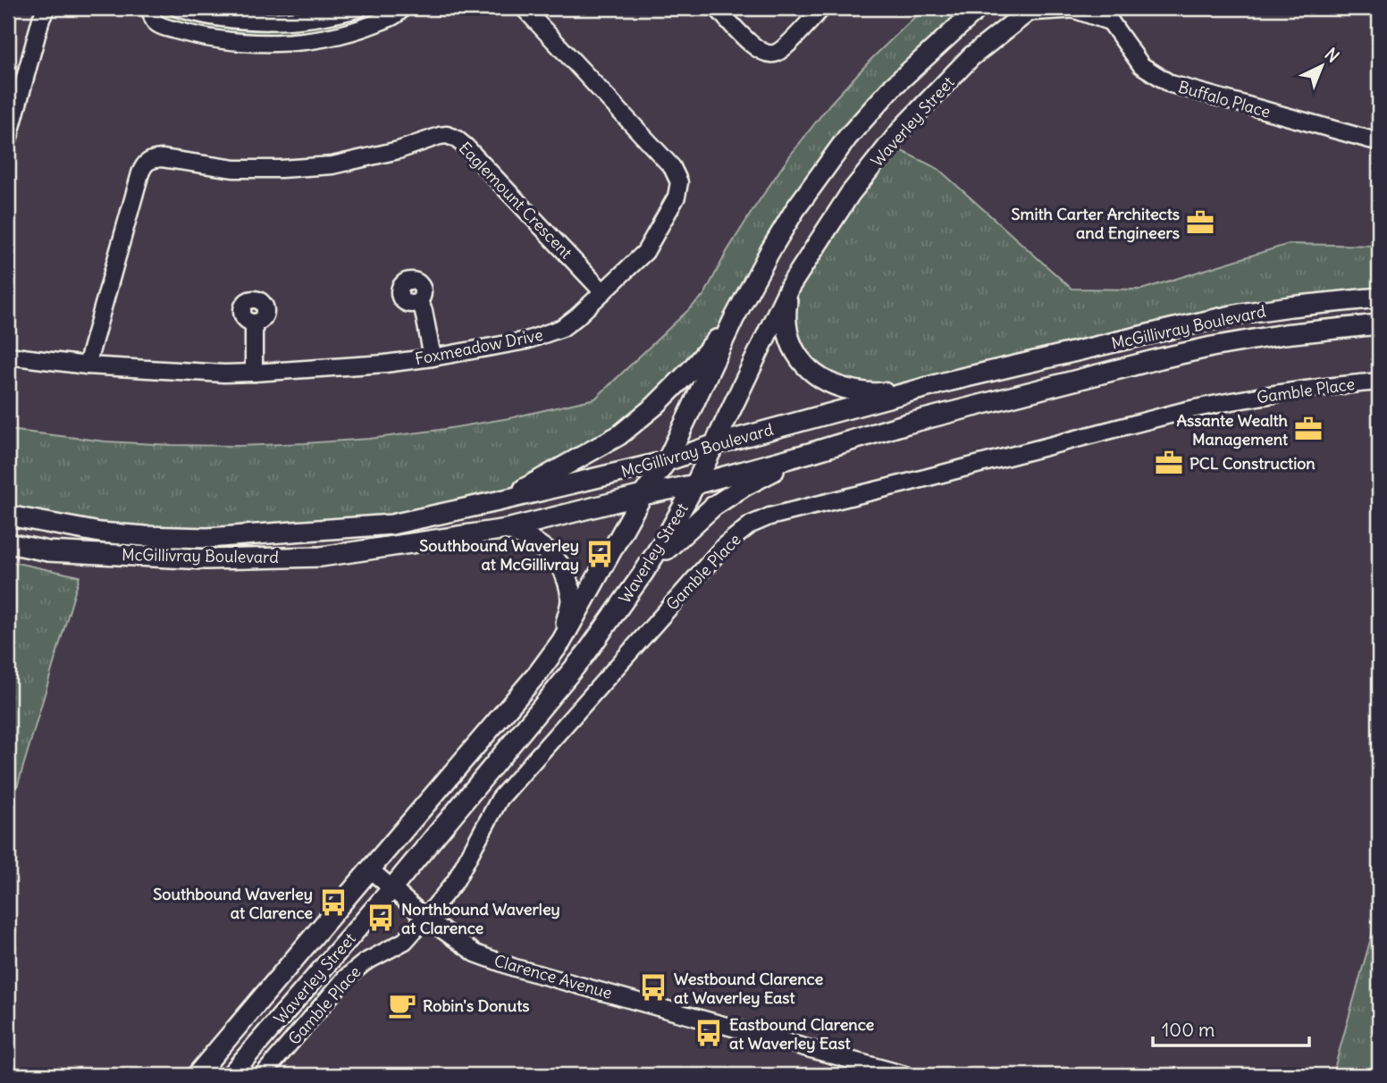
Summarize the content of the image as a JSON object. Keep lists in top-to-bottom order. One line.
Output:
{"streets":{"main road":["Waverley Street","McGillivray Boulevard"],"street":["Buffalo Place","Eaglemount Crescent","Foxmeadow Drive","Gamble Place","Clarence Avenue"]},"crossings":[["Waverley Street","McGillivray Boulevard"],["Waverley Street","Clarence Avenue"],["Eaglemount Crescent","Foxmeadow Drive"],["Gamble Place","Clarence Avenue"]],"places":{"office":["Smith Carter Architects and Engineers","Assante Wealth Management","PCL Construction"],"bus stop":["Southbound Waverley at McGillivray","Southbound Waverley at Clarence","Northbound Waverley at Clarence","Westbound Clarence at Waverley East","Eastbound Clarence at Waverley East"],"cafe":["Robin's Donuts"]},"scale_bar":"100 m","north":"top right"}
